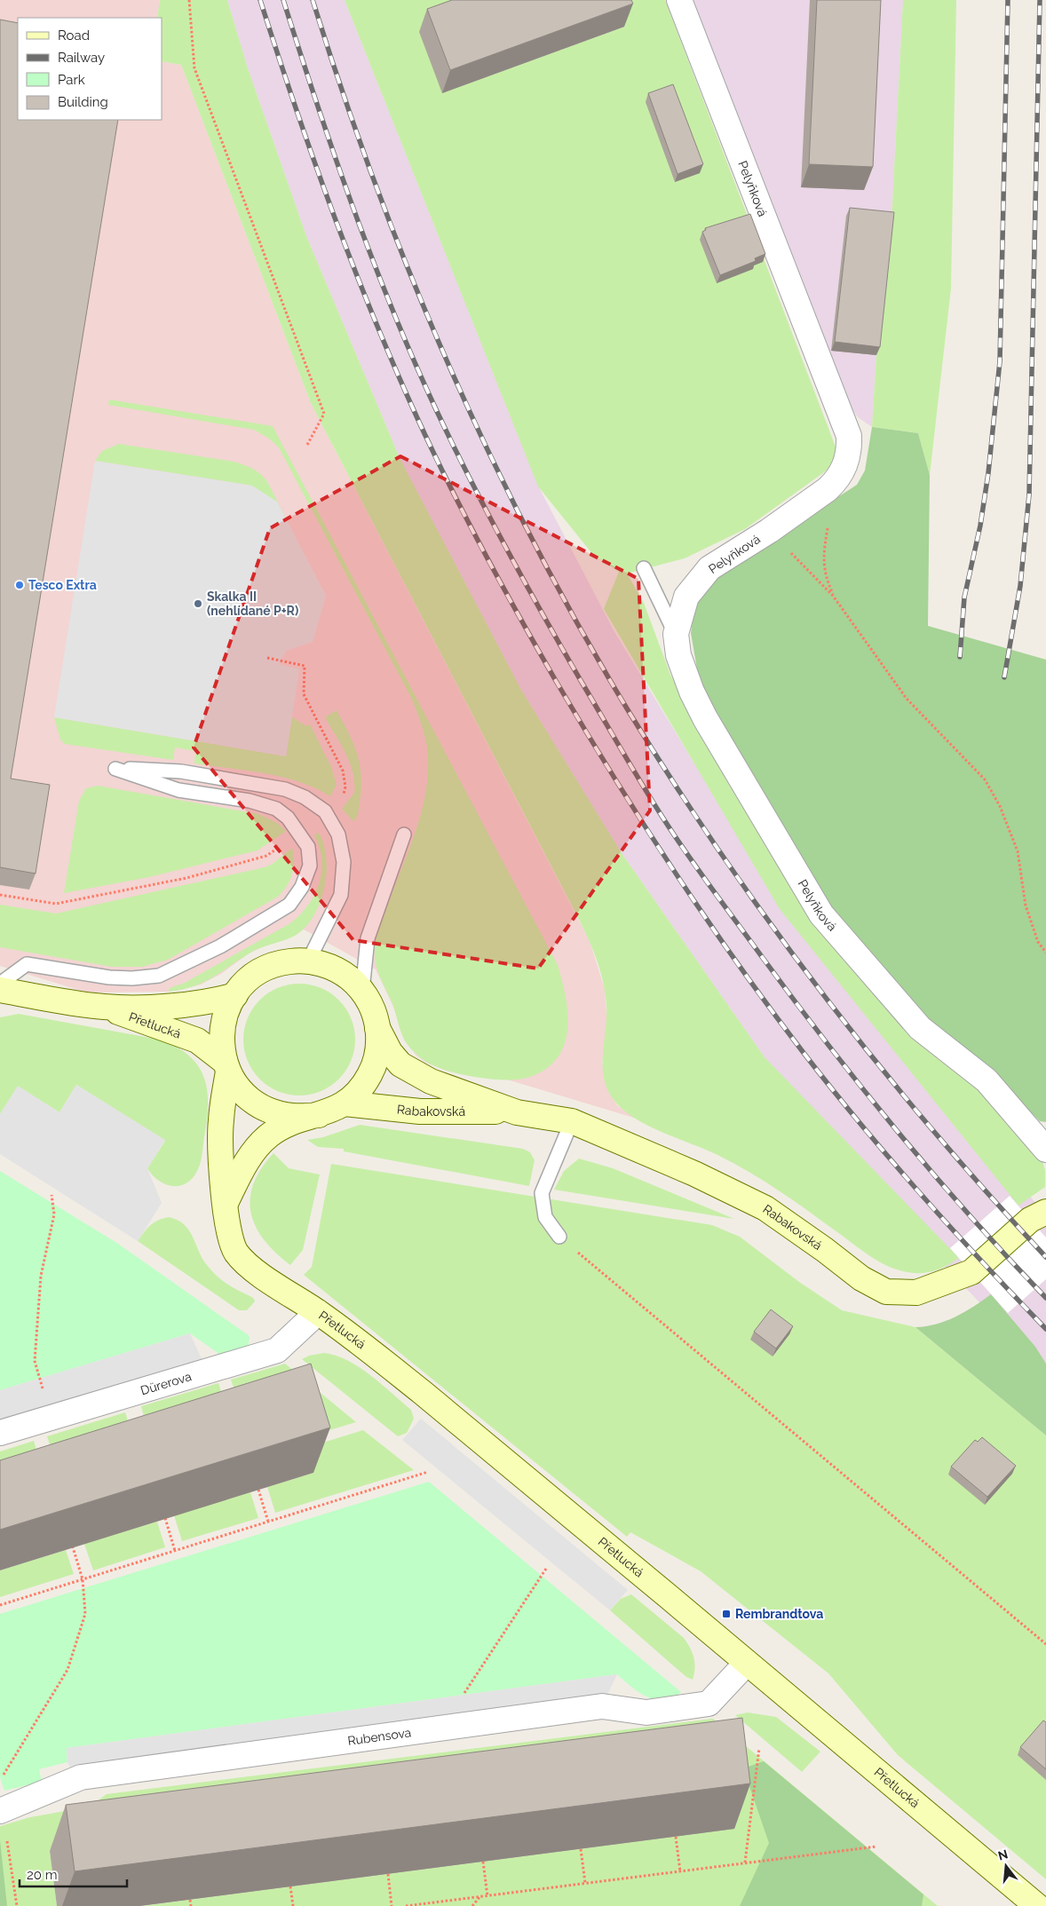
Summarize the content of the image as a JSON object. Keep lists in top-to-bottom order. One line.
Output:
{"streets":{"main road":["Přetlucká","Rabakovská"],"street":["Pelyňková","Dürerova","Rubensova"]},"crossings":[["Přetlucká","Rabakovská"],["Přetlucká","Dürerova"],["Přetlucká","Rubensova"]],"places":{"other":["Tesco Extra","Skalka II (nehlídané P+R)"],"transit":["Rembrandtova"]},"legend":["Road","Railway","Park","Building"],"scale_bar":"20 m","north":"top"}
